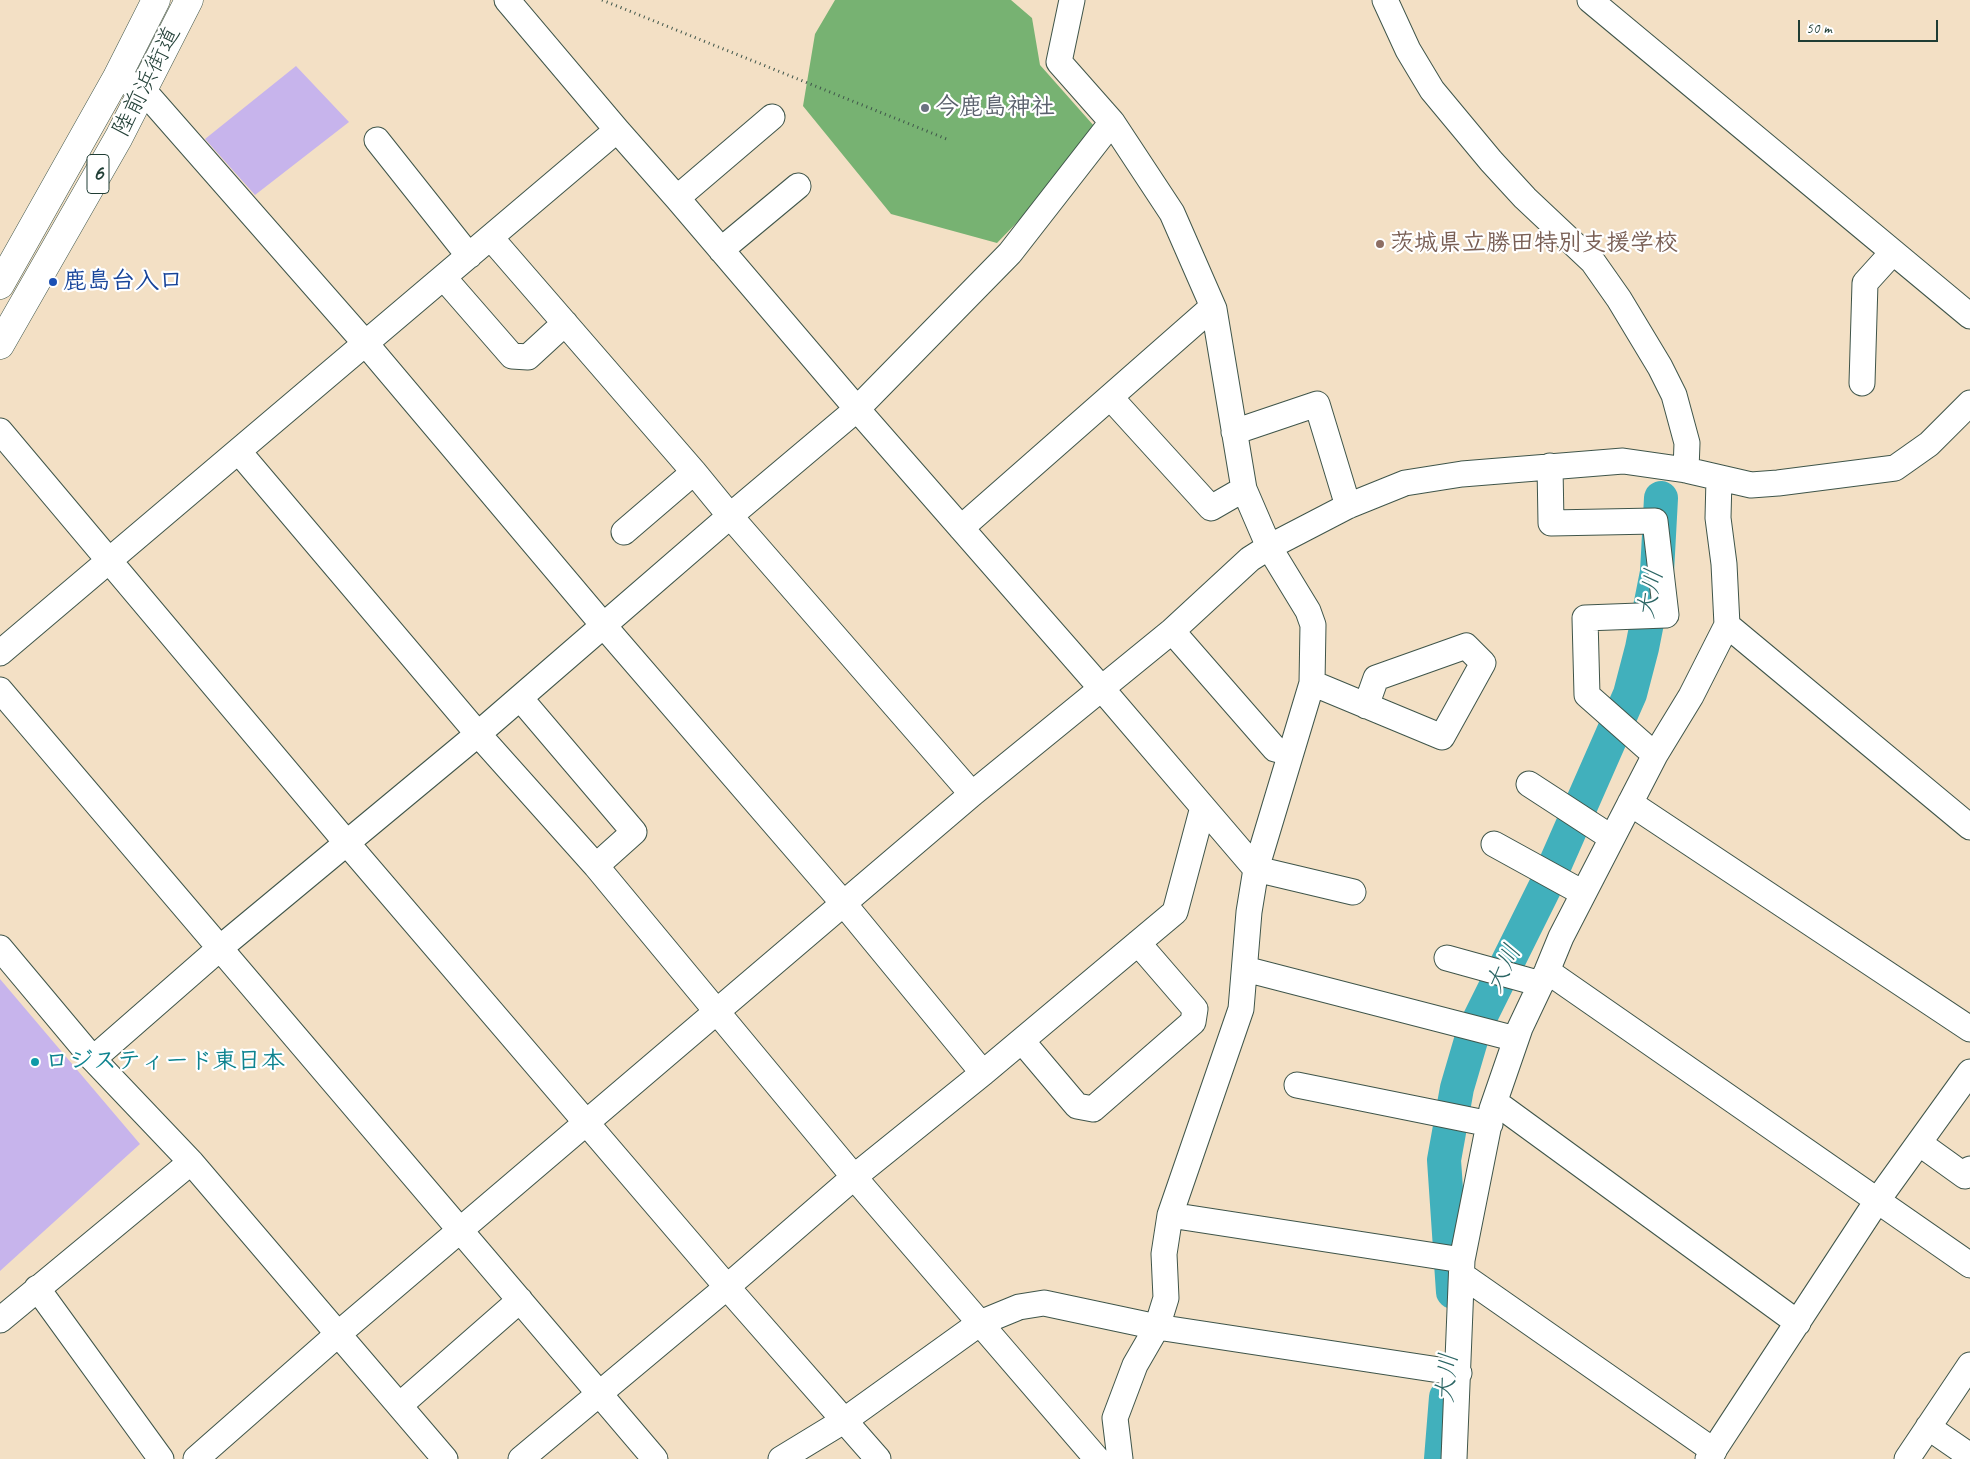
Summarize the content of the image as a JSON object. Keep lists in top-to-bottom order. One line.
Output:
{"streets":{"highway":["陸前浜街道","6"]},"water":["大川"],"places":["今鹿島神社","茨城県立勝田特別支援学校","鹿島台入口","ロジスティード東日本"],"scale_bar":"50 m"}
